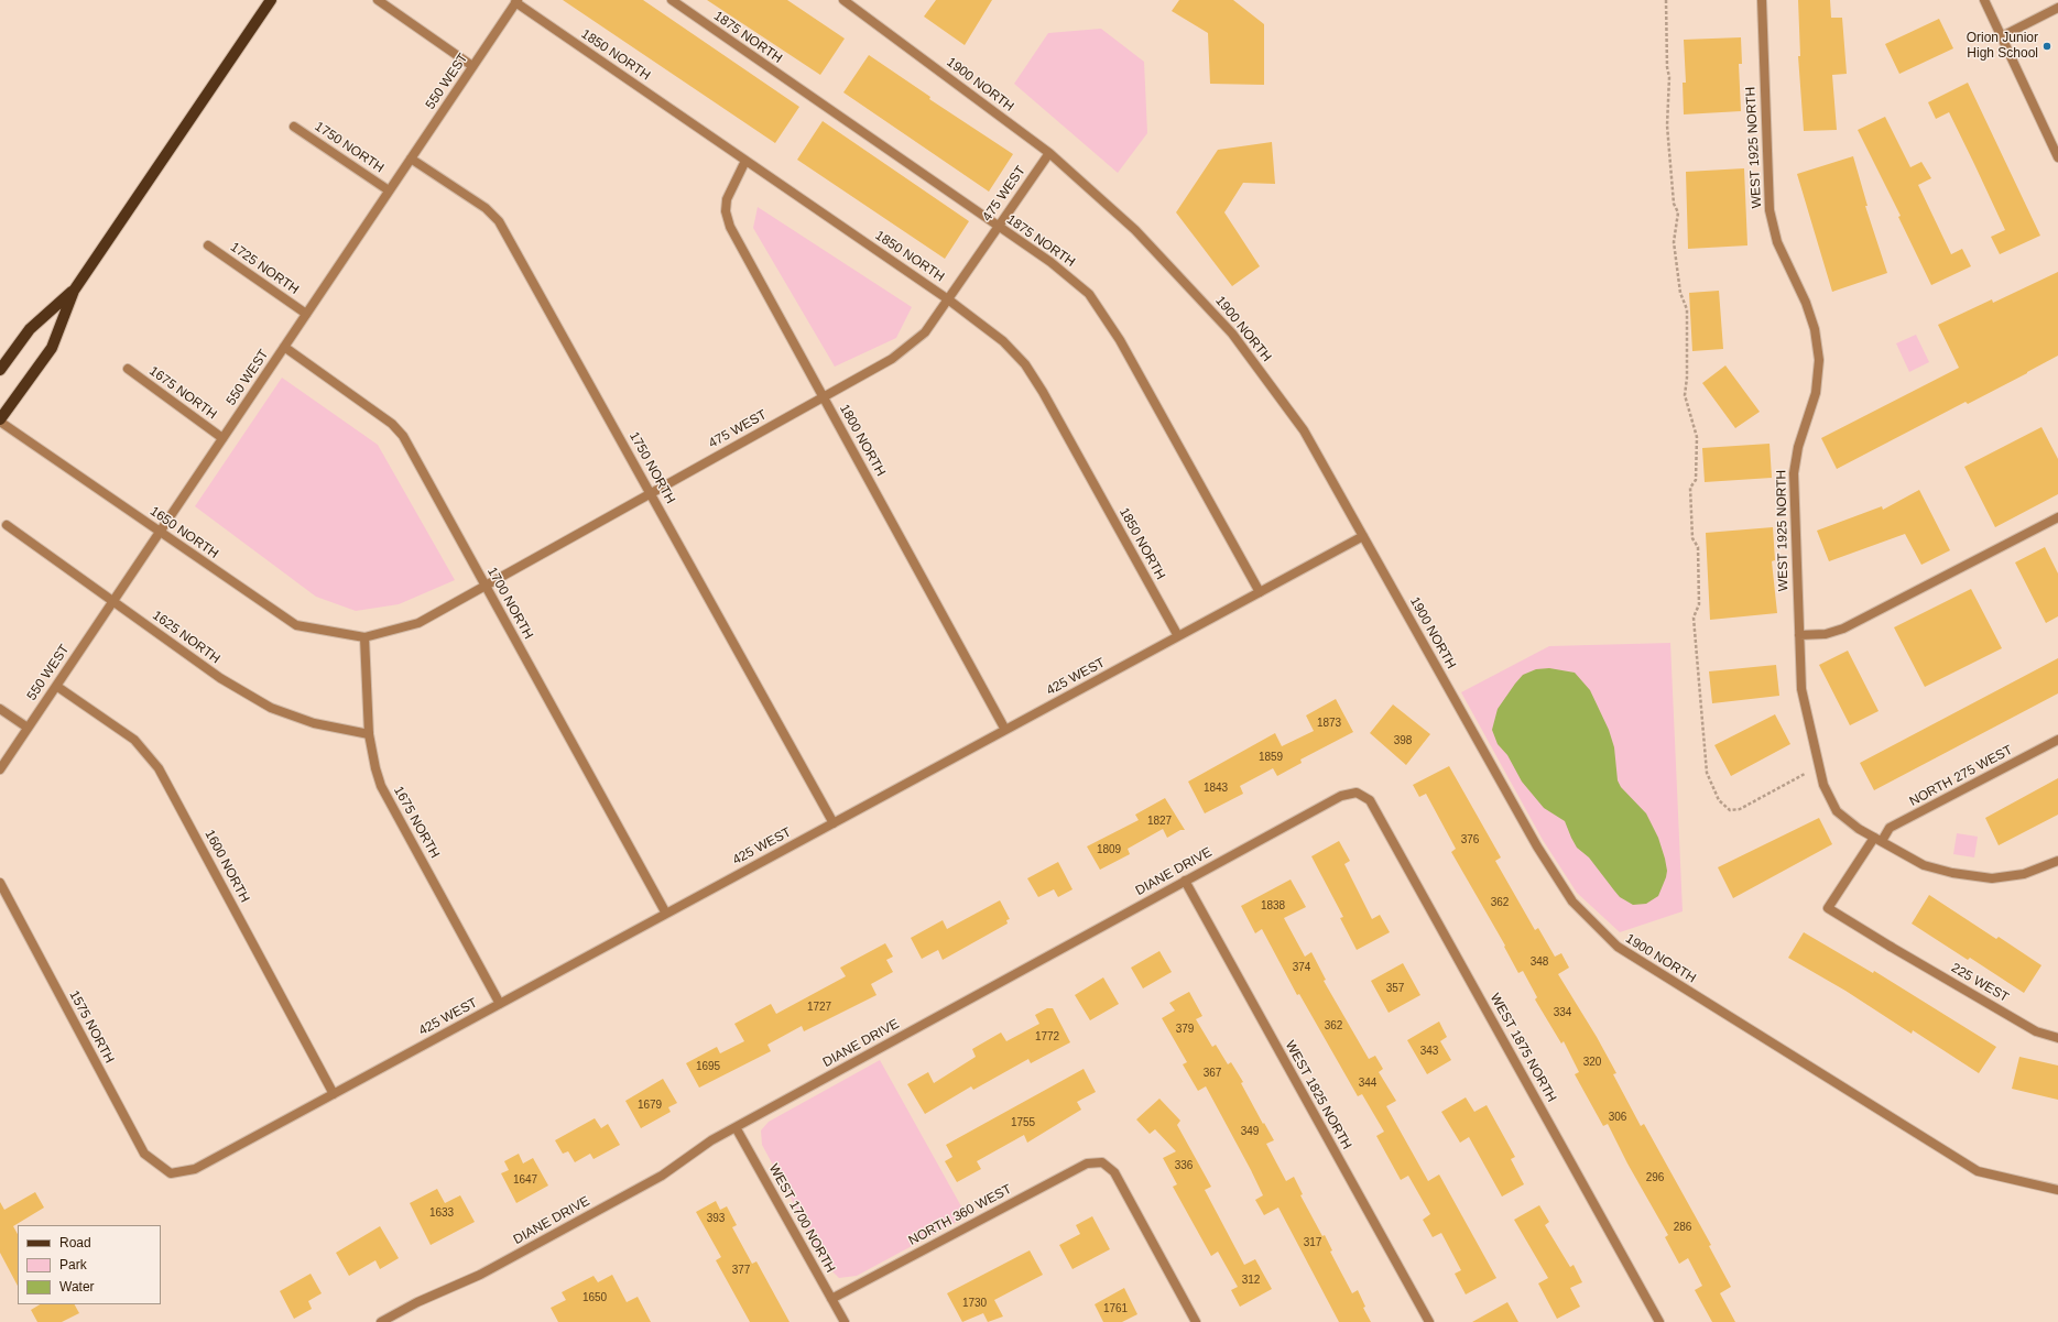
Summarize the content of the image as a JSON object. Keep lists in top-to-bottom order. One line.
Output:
{"streets":{"street":["1875 NORTH","1850 NORTH","550 WEST","1900 NORTH","1750 NORTH","WEST 1925 NORTH","475 WEST","1725 NORTH","1675 NORTH","1800 NORTH","1650 NORTH","1700 NORTH","1625 NORTH","425 WEST","NORTH 275 WEST","1600 NORTH","DIANE DRIVE","225 WEST","1575 NORTH","WEST 1875 NORTH","WEST 1825 NORTH","NORTH 360 WEST","WEST 1700 NORTH"]},"crossings":[["1875 NORTH","475 WEST"],["1875 NORTH","425 WEST"],["1850 NORTH","550 WEST"],["1850 NORTH","475 WEST"],["1850 NORTH","1800 NORTH"],["1850 NORTH","425 WEST"],["550 WEST","1750 NORTH"],["550 WEST","1725 NORTH"],["550 WEST","1675 NORTH"],["550 WEST","1650 NORTH"],["550 WEST","1700 NORTH"],["550 WEST","1625 NORTH"],["550 WEST","1600 NORTH"],["1900 NORTH","475 WEST"],["1900 NORTH","425 WEST"],["1750 NORTH","475 WEST"],["1750 NORTH","425 WEST"],["WEST 1925 NORTH","NORTH 275 WEST"],["475 WEST","1675 NORTH"],["475 WEST","1800 NORTH"],["475 WEST","1650 NORTH"],["475 WEST","1700 NORTH"],["1675 NORTH","1650 NORTH"],["1675 NORTH","1625 NORTH"],["1675 NORTH","425 WEST"],["1800 NORTH","425 WEST"],["1700 NORTH","425 WEST"],["425 WEST","1600 NORTH"],["425 WEST","1575 NORTH"],["NORTH 275 WEST","225 WEST"],["DIANE DRIVE","WEST 1875 NORTH"],["DIANE DRIVE","WEST 1825 NORTH"],["DIANE DRIVE","WEST 1700 NORTH"],["NORTH 360 WEST","WEST 1700 NORTH"]],"places":["Orion Junior High School"],"house_numbers":["1873","398","1859","1843","1827","376","1809","362","1838","348","374","357","1727","334","362","379","1772","343","320","1695","367","344","1679","306","1755","349","336","296","1647","1633","393","286","317","377","312","1650","1730","1761"],"legend":["Road","Park","Water"]}
